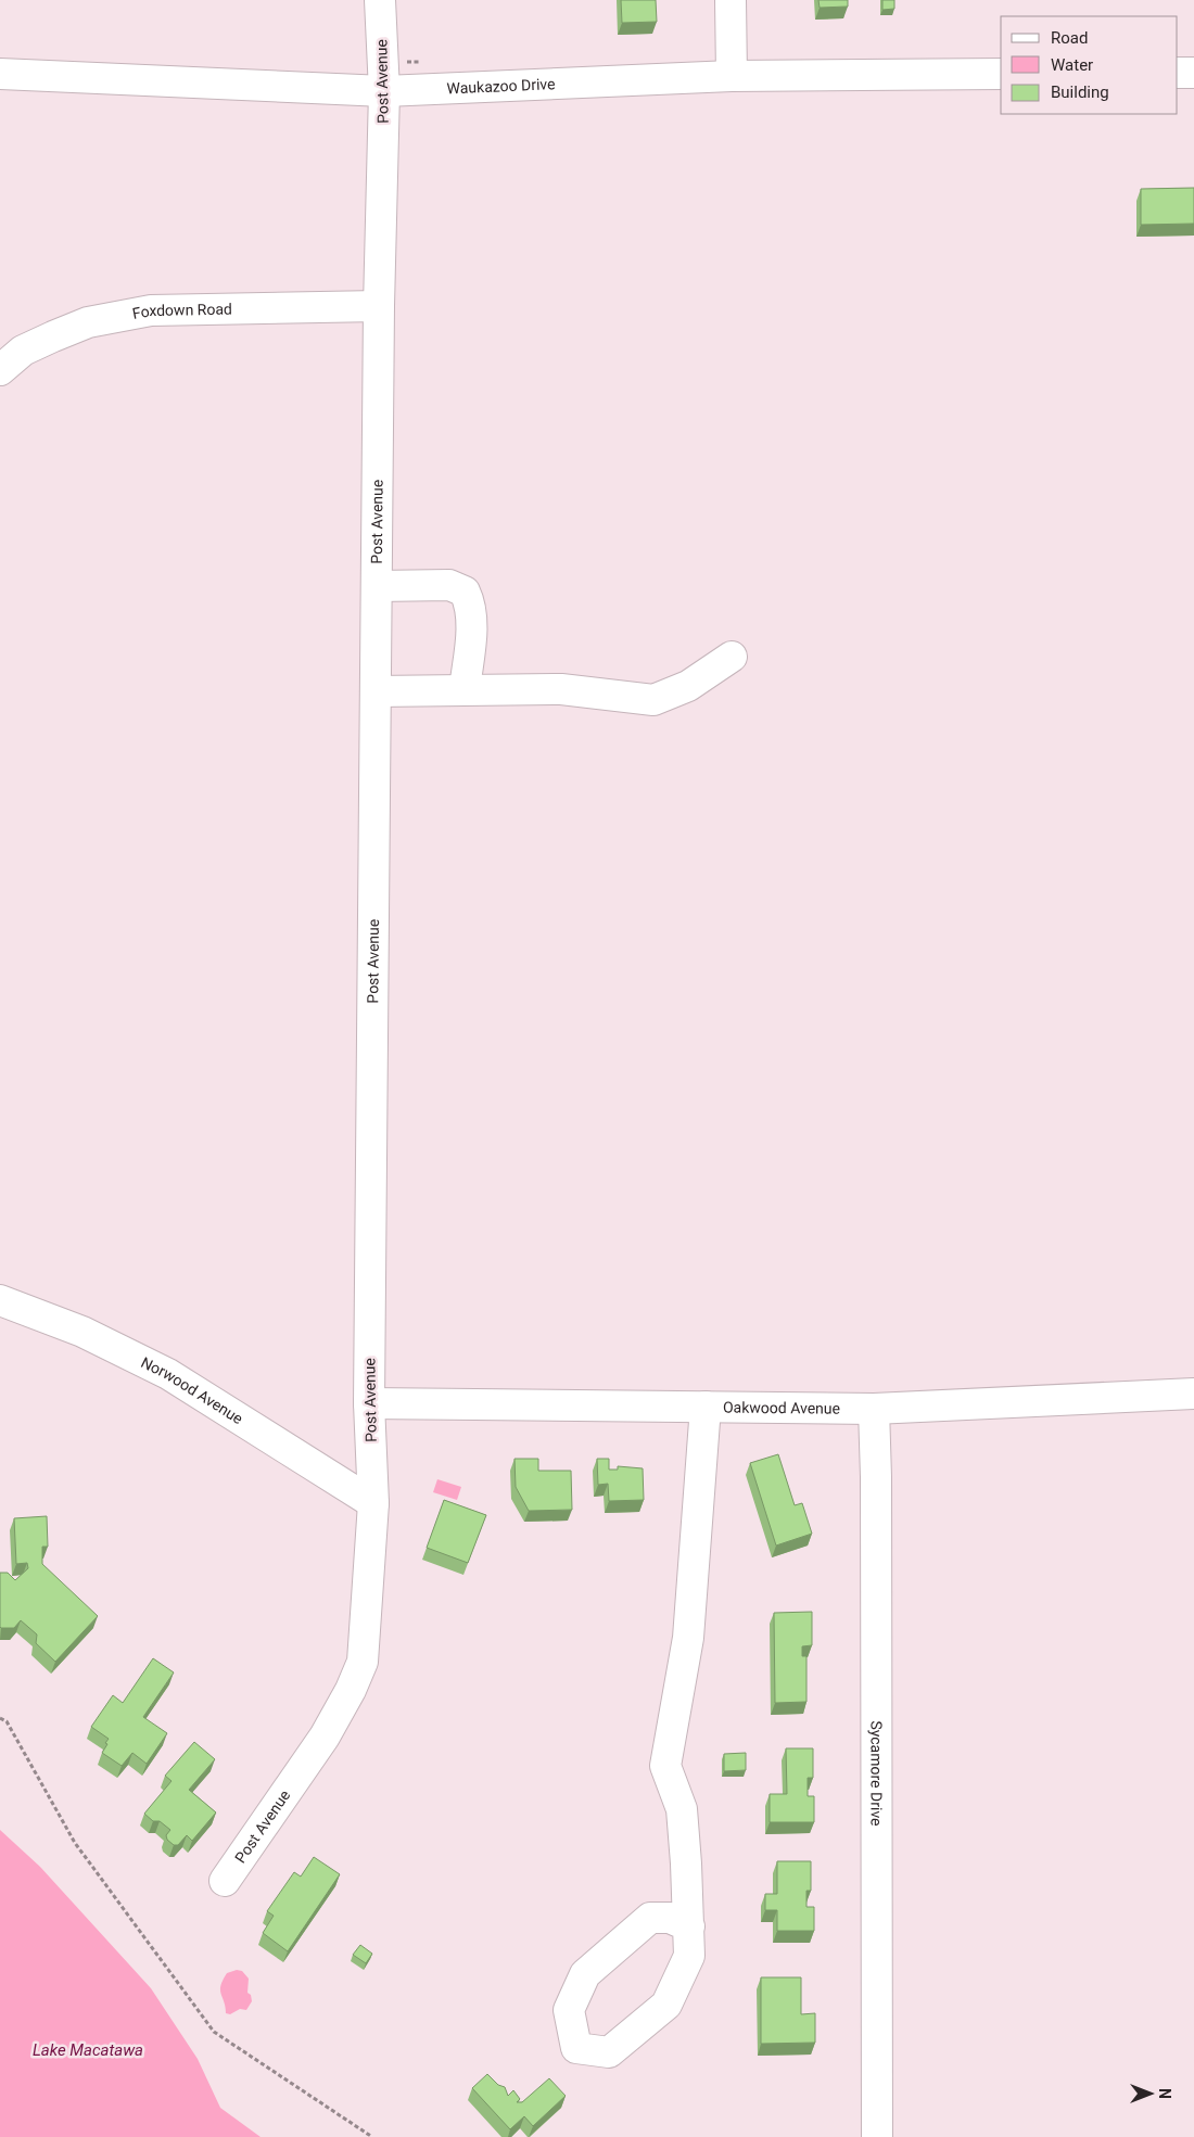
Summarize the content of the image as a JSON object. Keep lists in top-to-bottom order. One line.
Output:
{"streets":{"street":["Post Avenue","Waukazoo Drive","Foxdown Road","Norwood Avenue","Oakwood Avenue","Sycamore Drive"]},"crossings":[["Post Avenue","Waukazoo Drive"],["Post Avenue","Foxdown Road"],["Post Avenue","Norwood Avenue"],["Post Avenue","Oakwood Avenue"],["Oakwood Avenue","Sycamore Drive"]],"water":["Lake Macatawa"],"legend":["Road","Water","Building"],"north":"right"}
